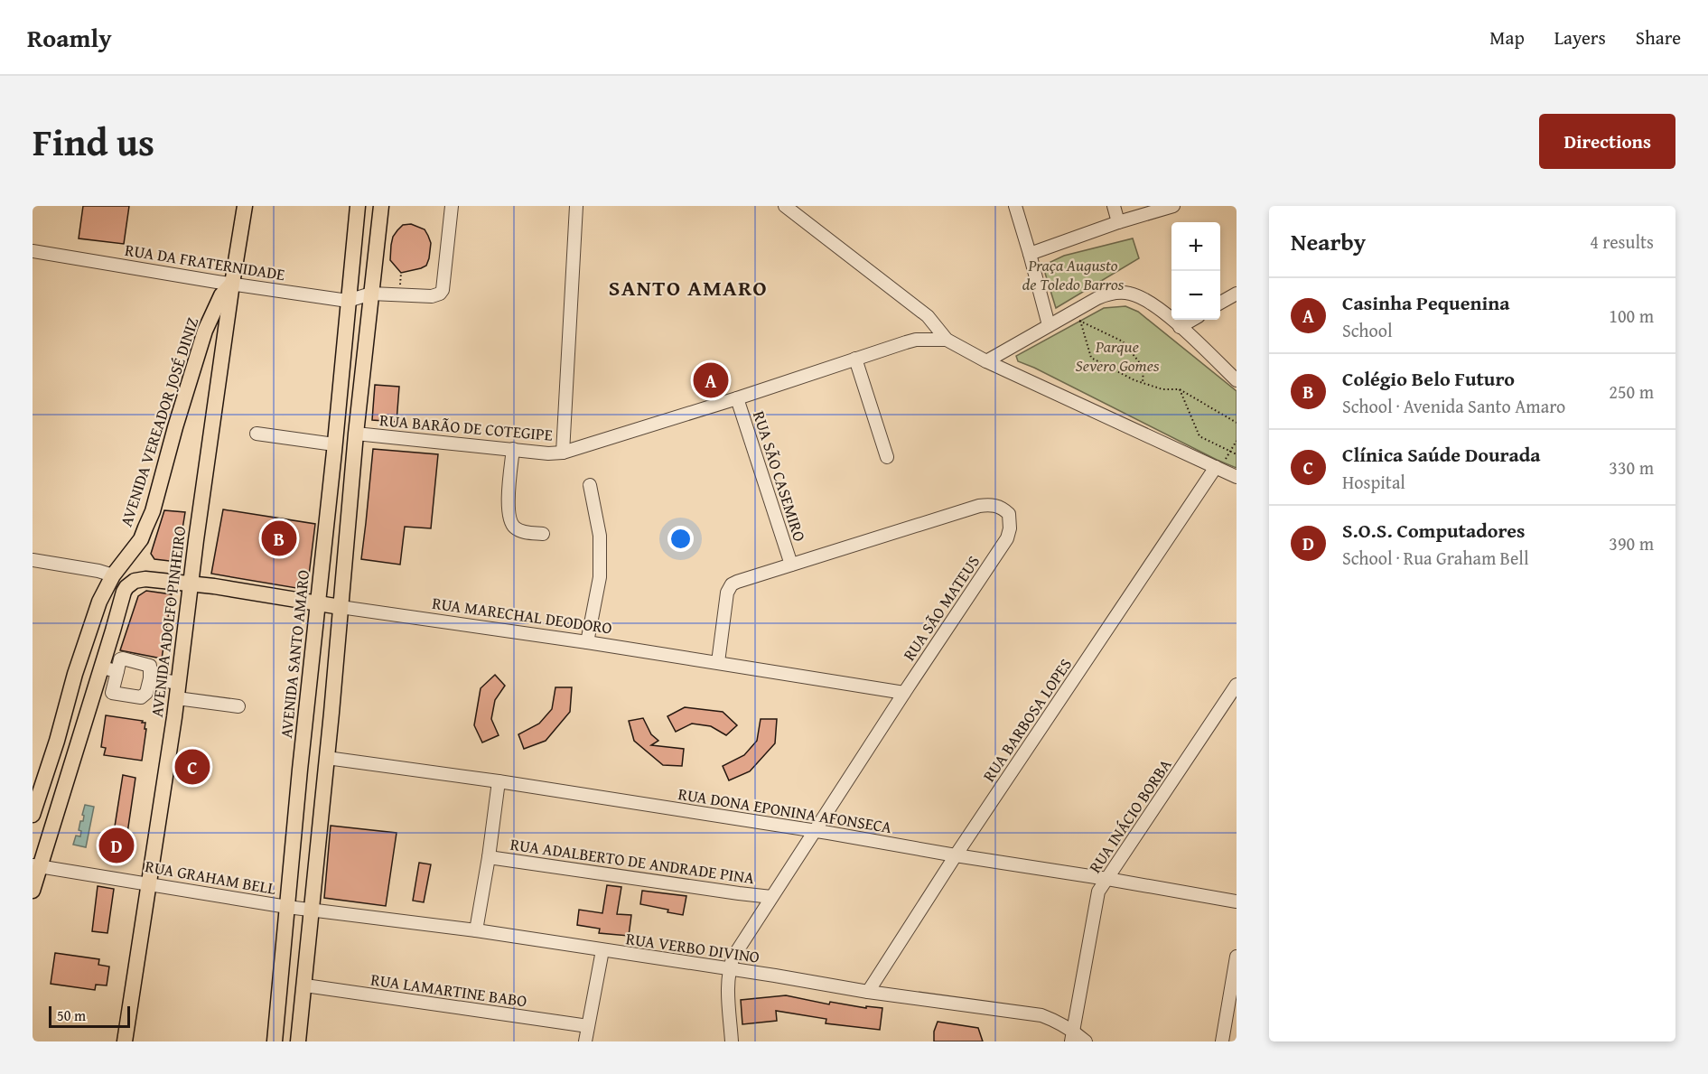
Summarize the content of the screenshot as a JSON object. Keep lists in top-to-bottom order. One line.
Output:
{"streets":{"main road":["AVENIDA VEREADOR JOSÉ DINIZ","RUA MARECHAL DEODORO","AVENIDA ADOLFO PINHEIRO","AVENIDA SANTO AMARO"],"street":["RUA DA FRATERNIDADE","RUA BARÃO DE COTEGIPE","RUA SÃO CASEMIRO","RUA SÃO MATEUS","RUA BARBOSA LOPES","RUA DONA EPONINA AFONSECA","RUA INÁCIO BORBA","RUA ADALBERTO DE ANDRADE PINA","RUA GRAHAM BELL","RUA VERBO DIVINO","RUA LAMARTINE BABO"]},"crossings":[["RUA DA FRATERNIDADE","AVENIDA VEREADOR JOSÉ DINIZ"],["RUA DA FRATERNIDADE","AVENIDA ADOLFO PINHEIRO"],["RUA DA FRATERNIDADE","AVENIDA SANTO AMARO"],["AVENIDA VEREADOR JOSÉ DINIZ","AVENIDA ADOLFO PINHEIRO"],["RUA BARÃO DE COTEGIPE","RUA SÃO CASEMIRO"],["RUA SÃO CASEMIRO","RUA SÃO MATEUS"],["RUA SÃO MATEUS","RUA MARECHAL DEODORO"],["RUA SÃO MATEUS","RUA DONA EPONINA AFONSECA"],["RUA SÃO MATEUS","RUA ADALBERTO DE ANDRADE PINA"],["RUA SÃO MATEUS","RUA VERBO DIVINO"],["RUA MARECHAL DEODORO","AVENIDA ADOLFO PINHEIRO"],["RUA MARECHAL DEODORO","AVENIDA SANTO AMARO"],["AVENIDA ADOLFO PINHEIRO","RUA GRAHAM BELL"],["AVENIDA SANTO AMARO","RUA GRAHAM BELL"],["AVENIDA SANTO AMARO","RUA VERBO DIVINO"],["RUA BARBOSA LOPES","RUA DONA EPONINA AFONSECA"],["RUA BARBOSA LOPES","RUA VERBO DIVINO"],["RUA DONA EPONINA AFONSECA","RUA INÁCIO BORBA"],["RUA INÁCIO BORBA","RUA VERBO DIVINO"],["RUA GRAHAM BELL","RUA VERBO DIVINO"]],"districts":["SANTO AMARO"],"parks":["Praça Augusto de Toledo Barros","Parque Severo Gomes"],"scale_bar":"50 m","page":{"header":"Roamly","nav":["Map","Layers","Share"],"title":"Find us","buttons":"Directions","heading":["Nearby","4 results"],"map_buttons":["+","−"],"list":[{"mark":"A","name":"Casinha Pequenina","note":"School","value":"100 m"},{"mark":"B","name":"Colégio Belo Futuro","note":"School · Avenida Santo Amaro","value":"250 m"},{"mark":"C","name":"Clínica Saúde Dourada","note":"Hospital","value":"330 m"},{"mark":"D","name":"S.O.S. Computadores","note":"School · Rua Graham Bell","value":"390 m"}],"pins":["A","B","C","D"],"scale":"50 m"}}
